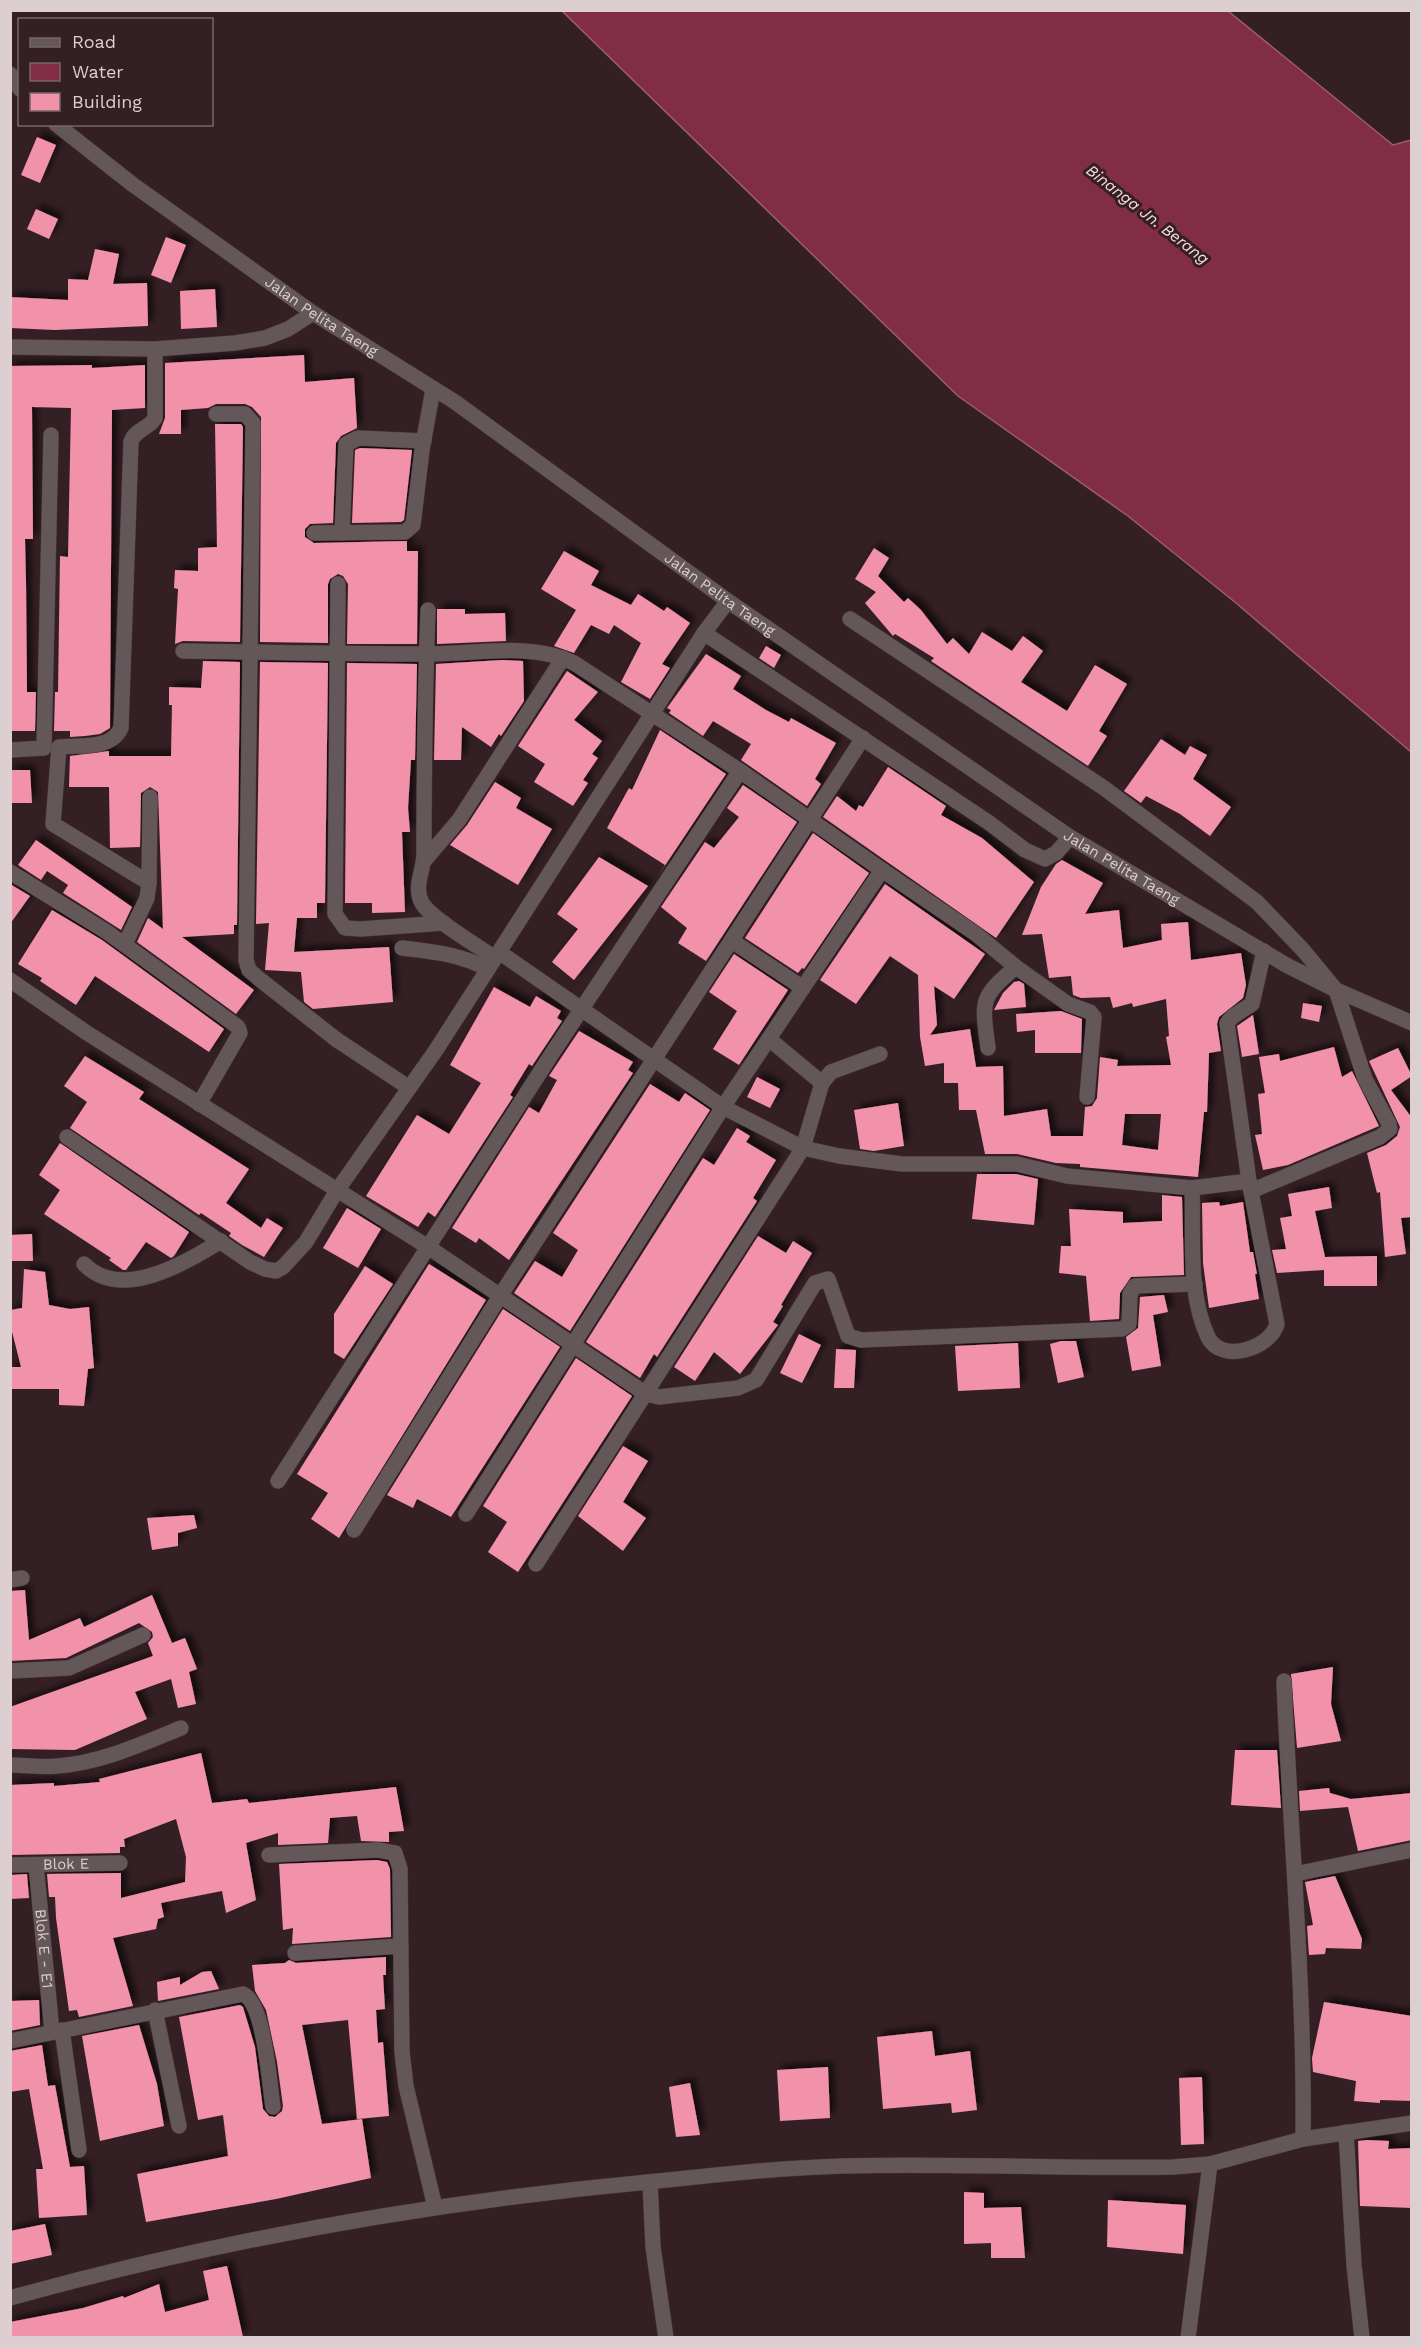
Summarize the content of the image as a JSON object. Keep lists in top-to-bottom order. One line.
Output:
{"streets":{"street":["Jalan Pelita Taeng","Blok E","Blok E - E1"]},"crossings":[["Blok E","Blok E - E1"]],"water":["Binanga Jn. Berang"],"legend":["Road","Water","Building"]}
